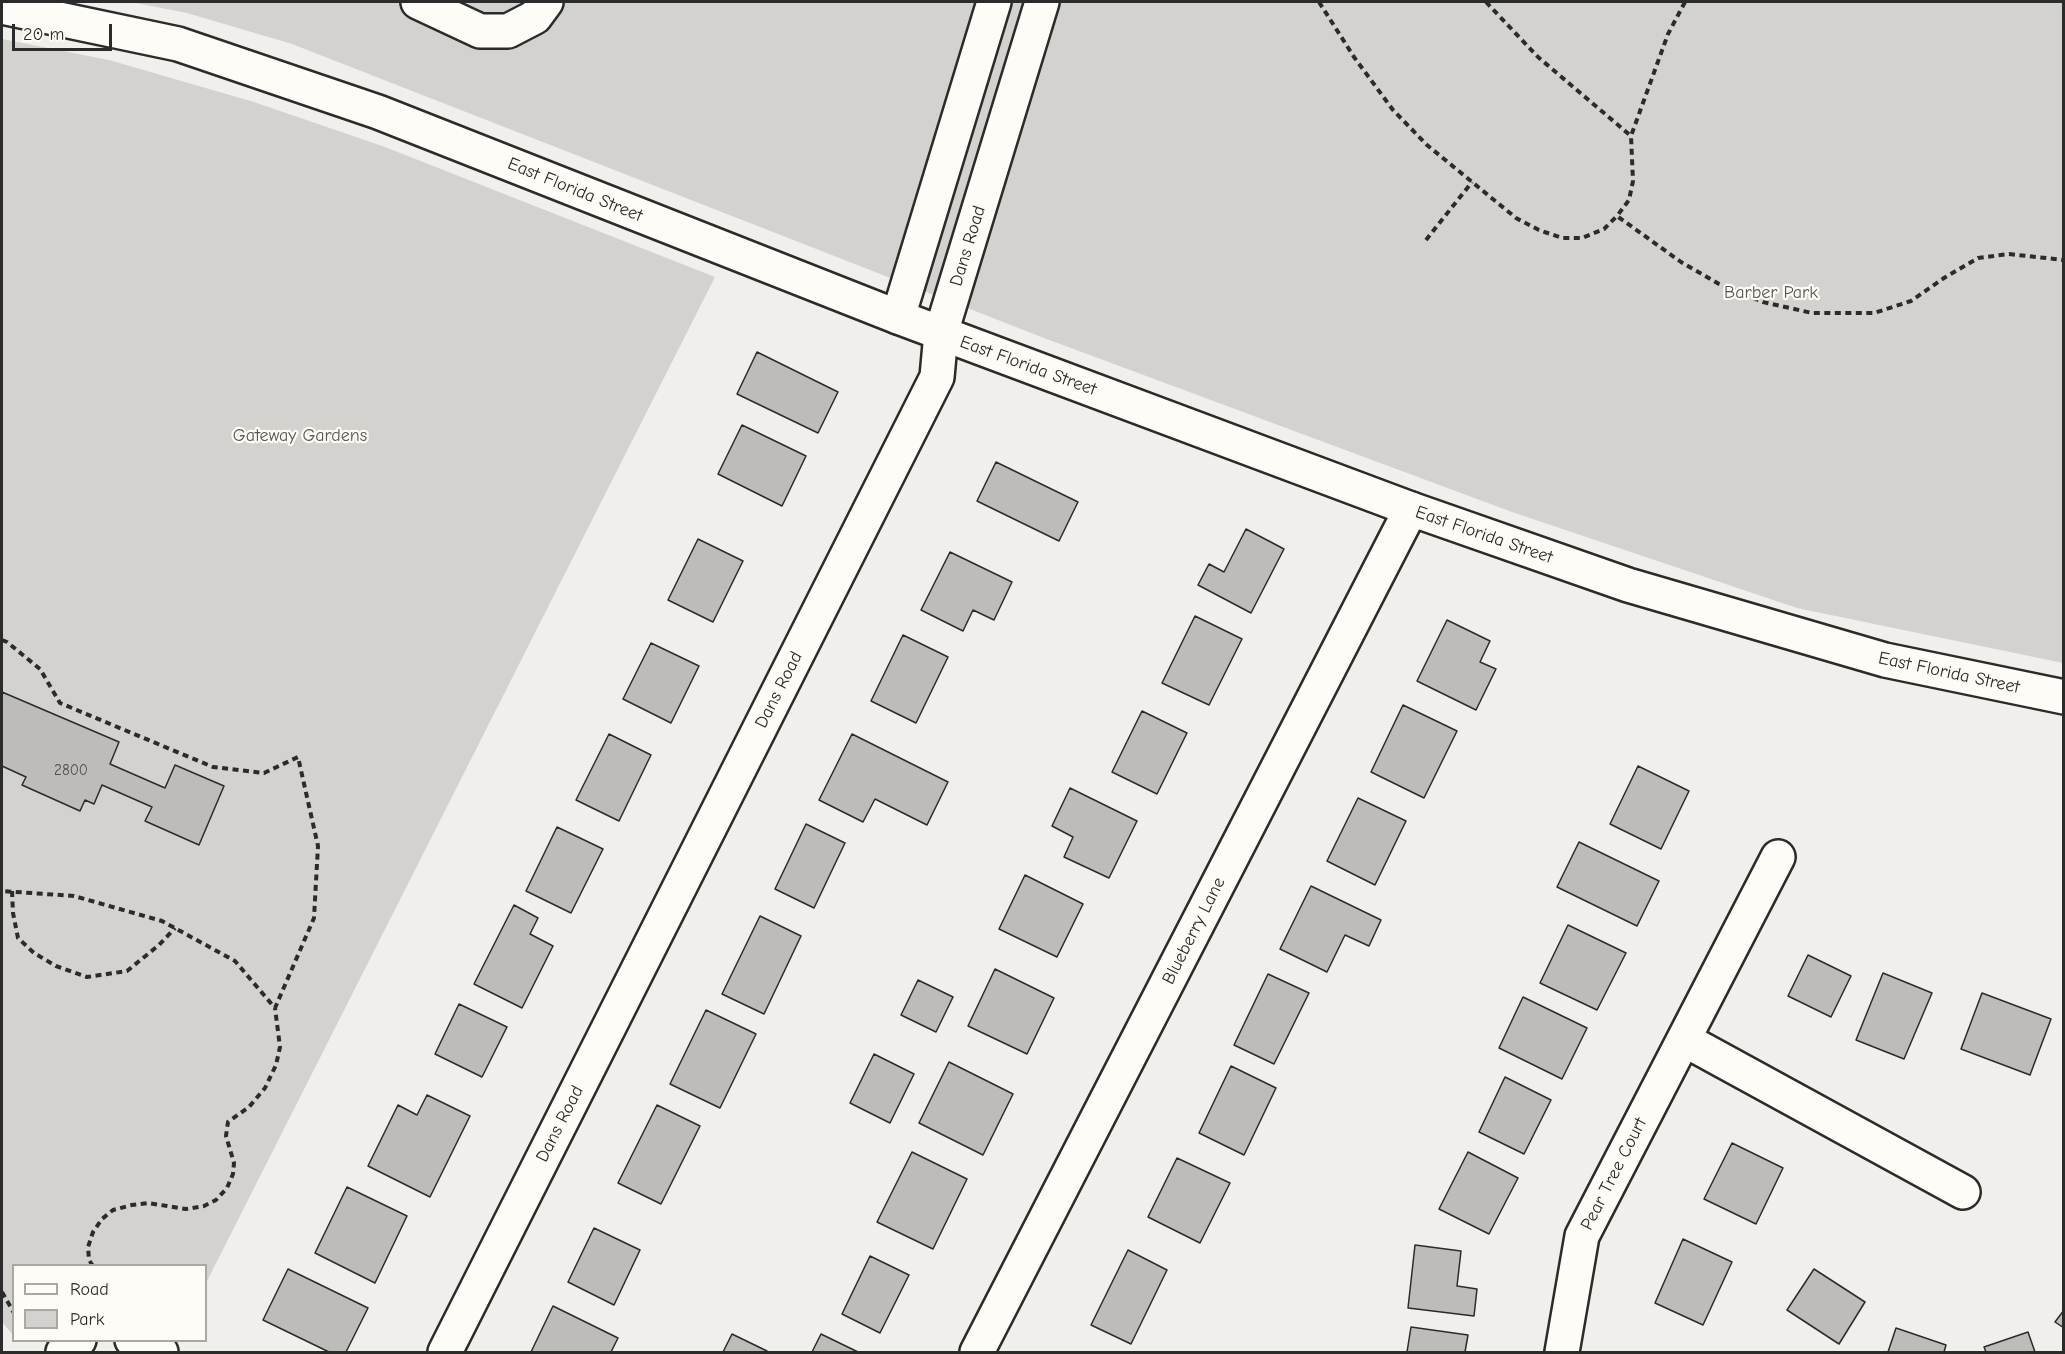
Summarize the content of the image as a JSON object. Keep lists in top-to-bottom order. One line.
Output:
{"streets":{"street":["East Florida Street","Dans Road","Blueberry Lane","Pear Tree Court"]},"crossings":[["East Florida Street","Dans Road"],["East Florida Street","Blueberry Lane"]],"parks":["Barber Park","Gateway Gardens"],"house_numbers":["2800"],"legend":["Road","Park"],"scale_bar":"20 m"}
